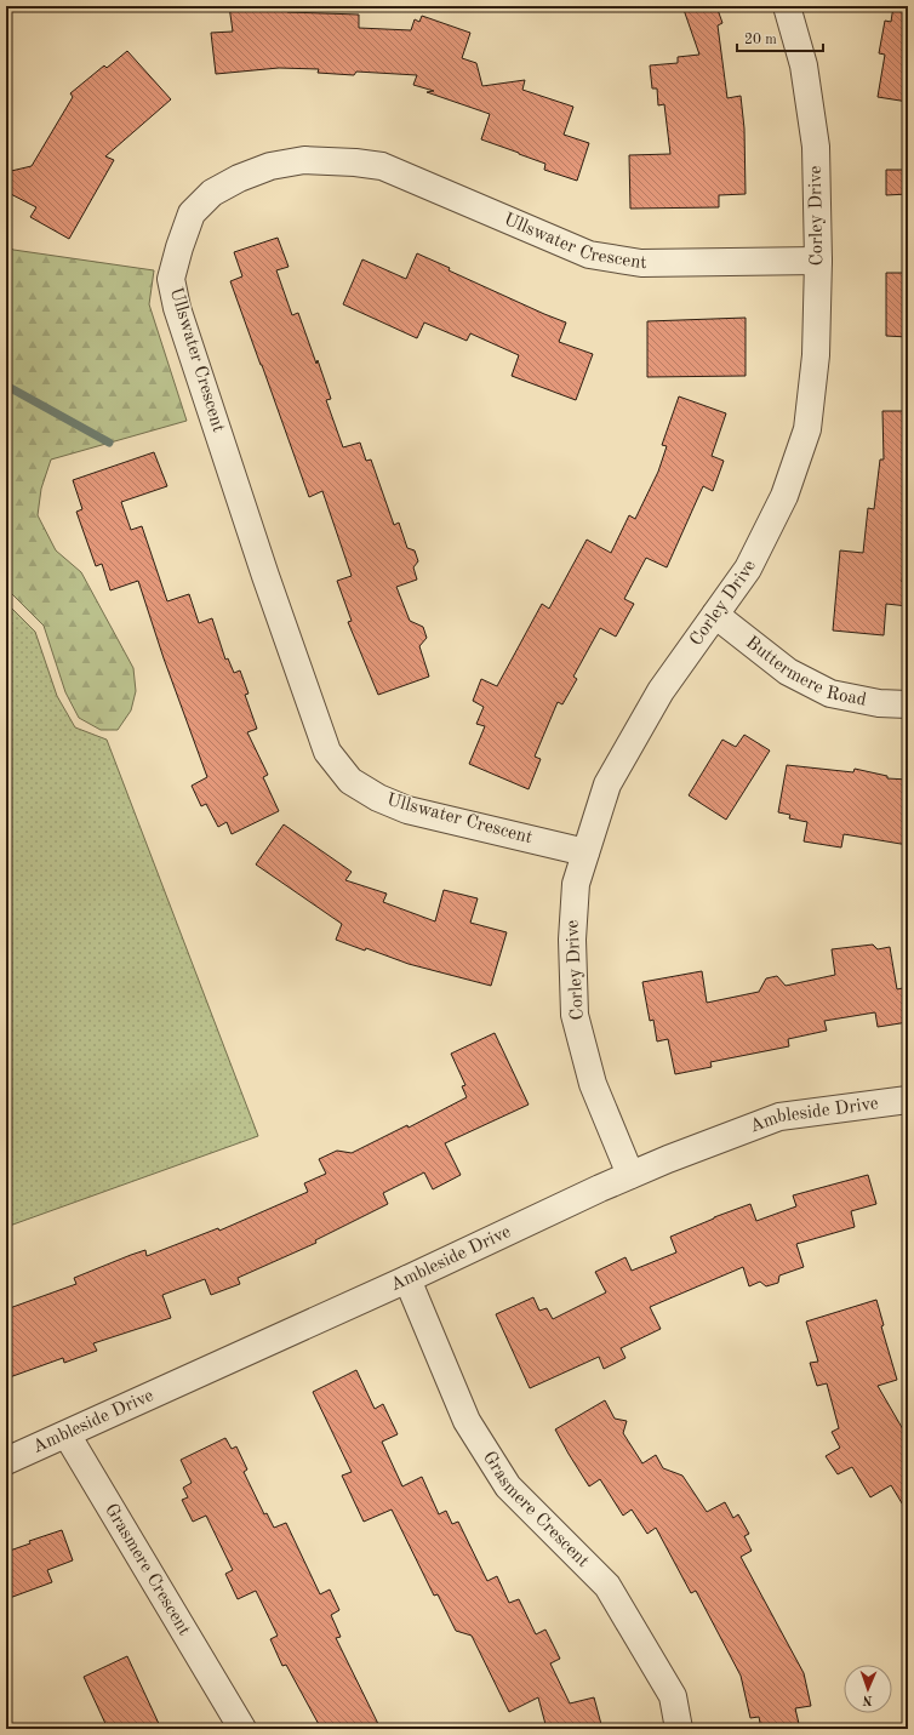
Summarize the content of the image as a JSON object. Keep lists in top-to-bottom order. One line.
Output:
{"streets":{"street":["Corley Drive","Ullswater Crescent","Buttermere Road","Ambleside Drive","Grasmere Crescent"]},"crossings":[["Corley Drive","Ullswater Crescent"],["Corley Drive","Buttermere Road"],["Corley Drive","Ambleside Drive"],["Ambleside Drive","Grasmere Crescent"]],"scale_bar":"20 m","north":"bottom"}
